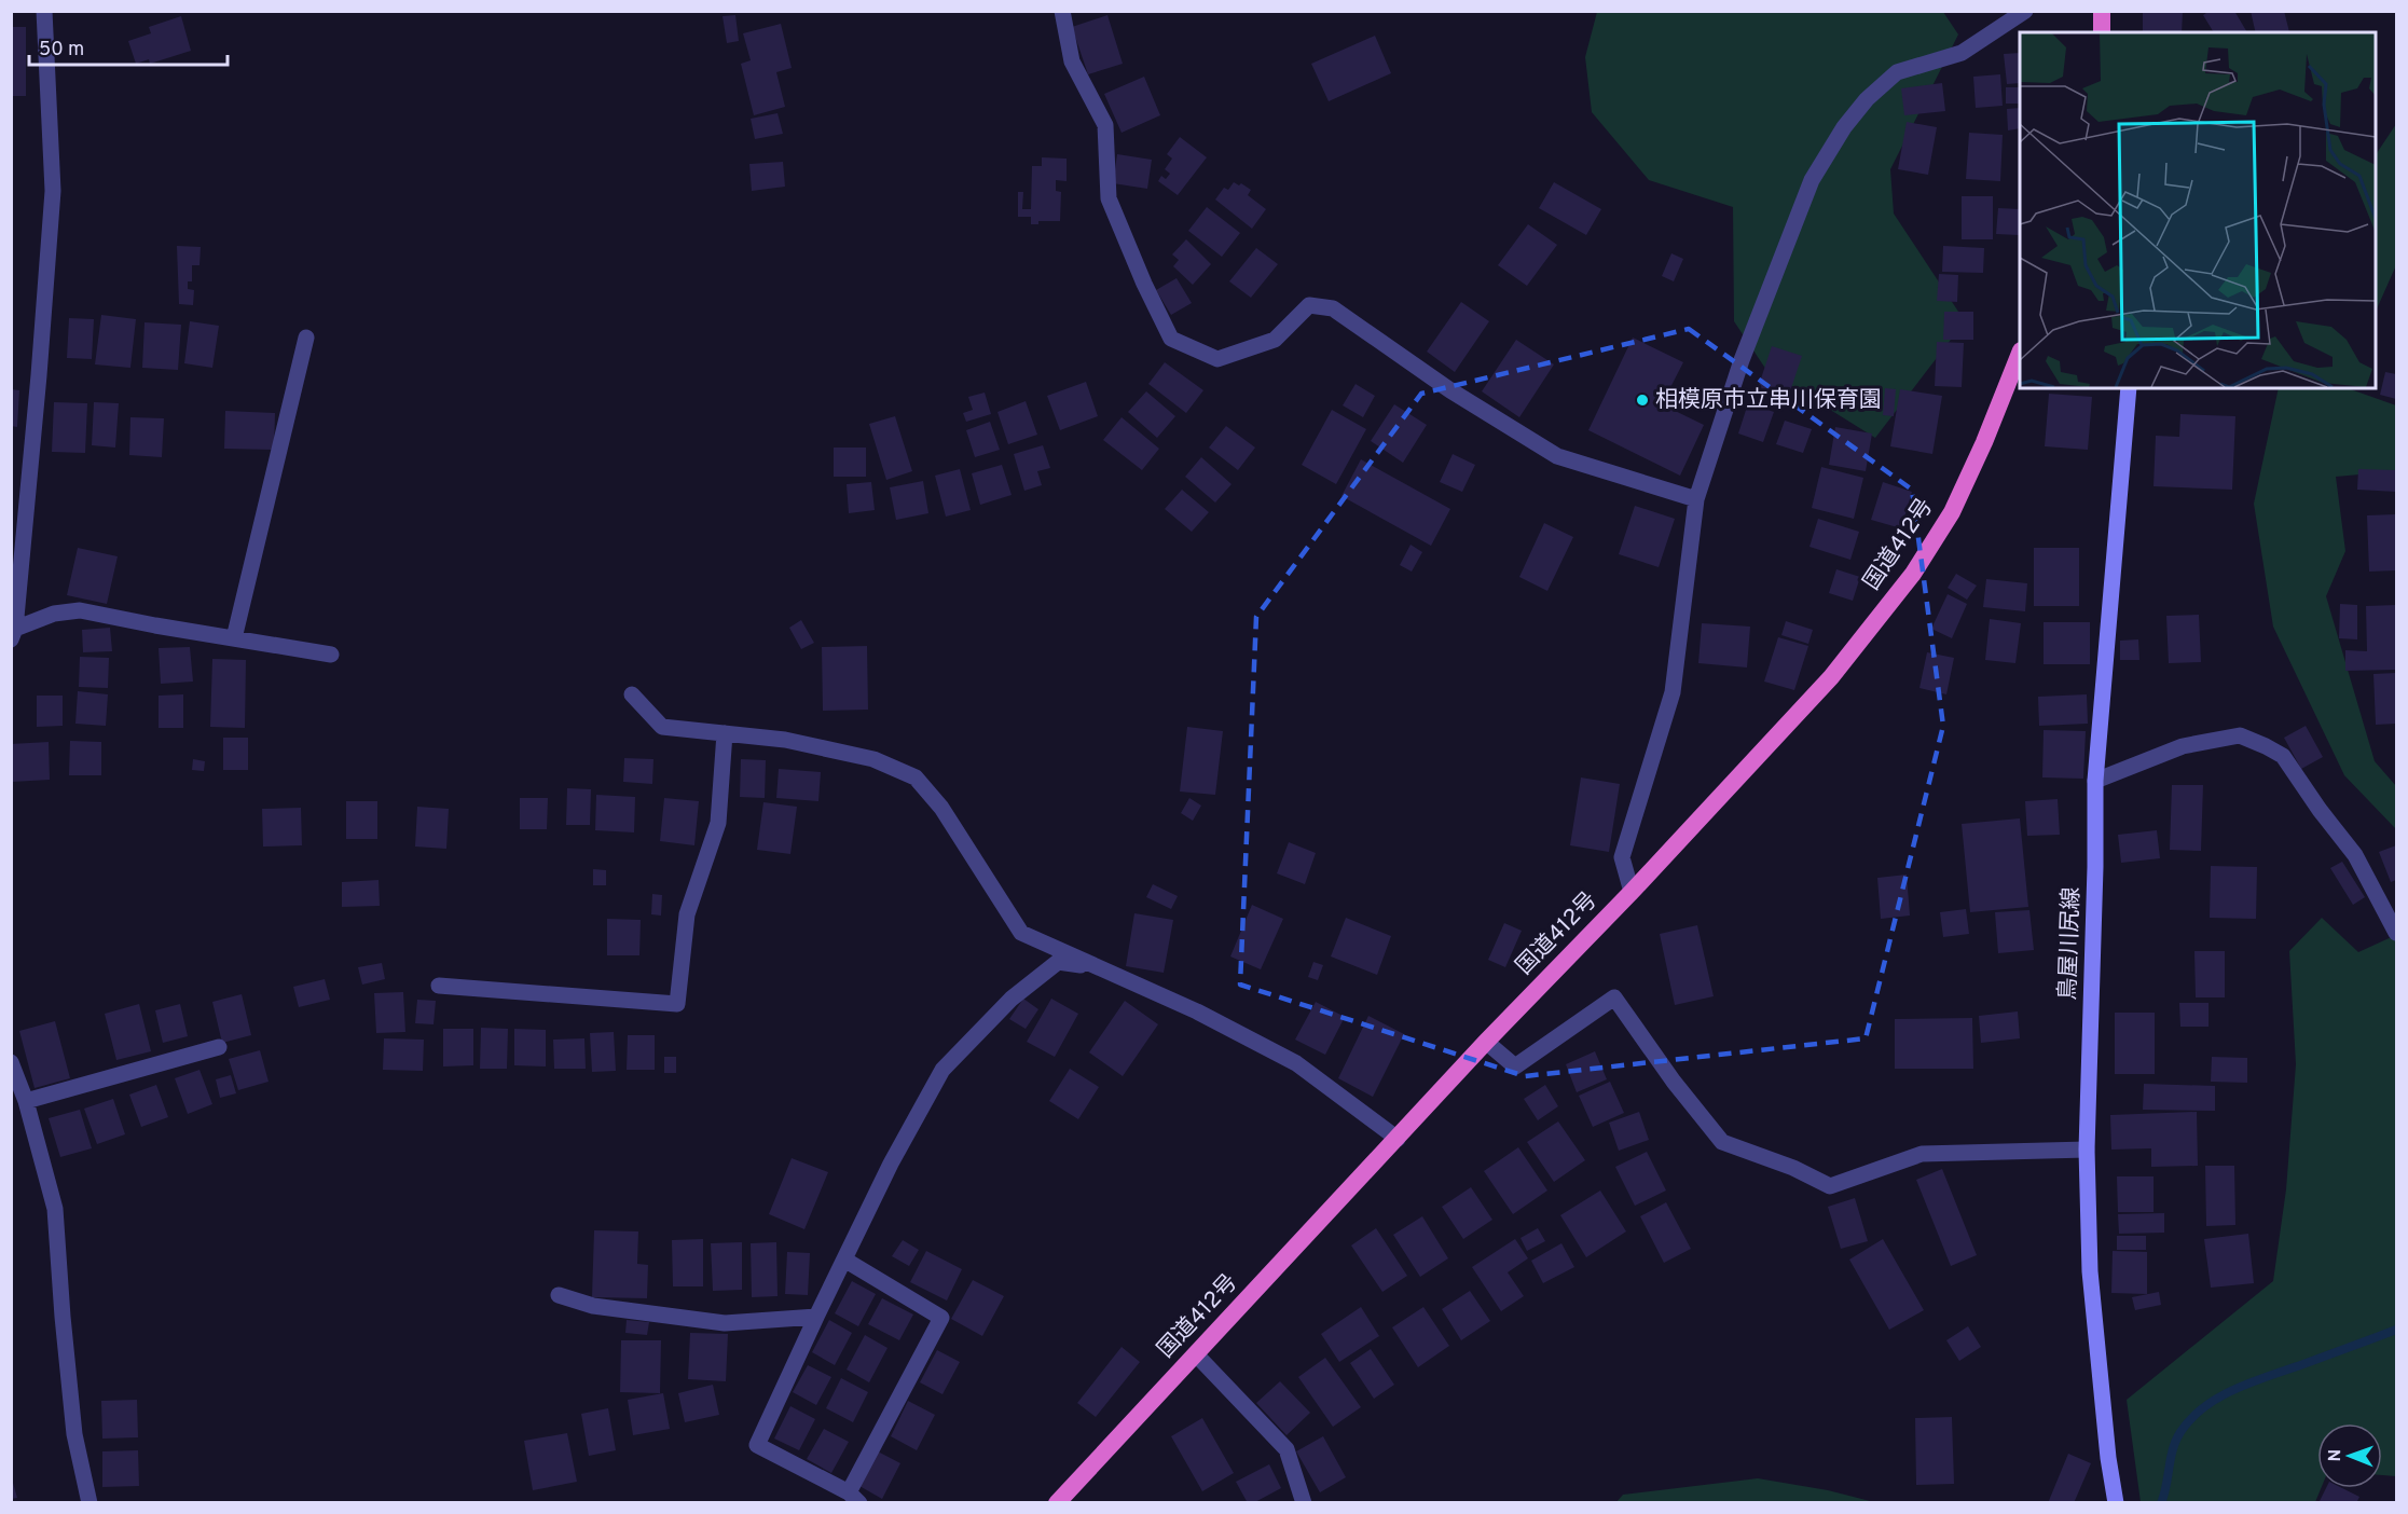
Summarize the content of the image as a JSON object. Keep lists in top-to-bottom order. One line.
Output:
{"streets":{"highway":["国道412号"],"main road":["鳥屋川尻線"]},"places":["相模原市立串川保育園"],"scale_bar":"50 m","north":"left"}
